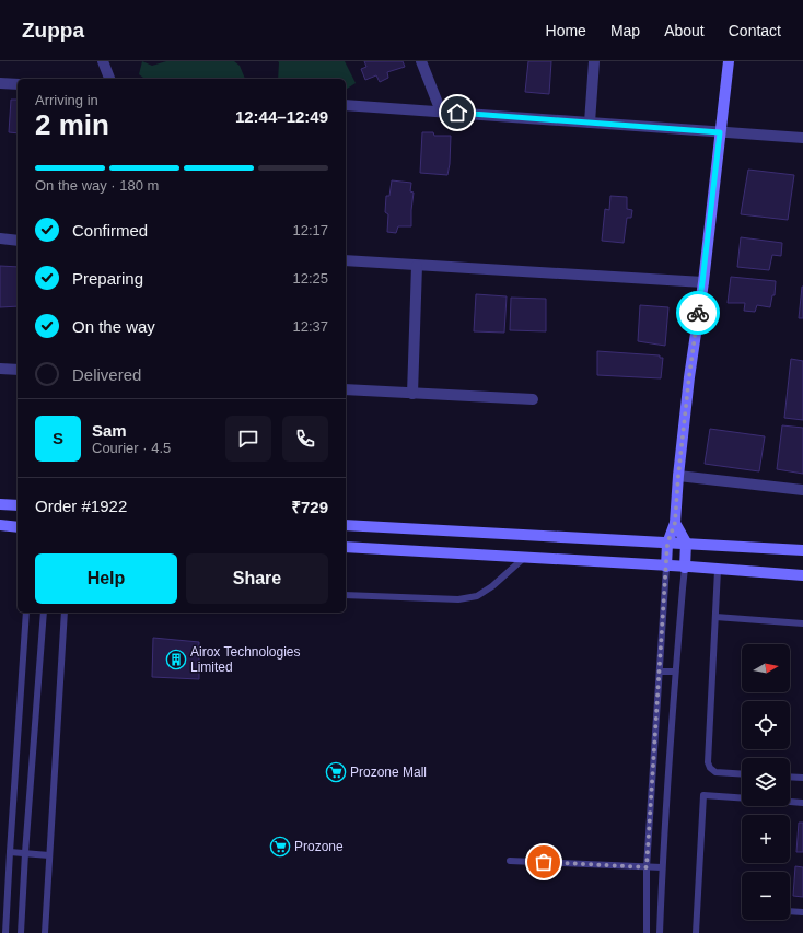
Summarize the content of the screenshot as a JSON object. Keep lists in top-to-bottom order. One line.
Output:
{"places":{"building":["Airox Technologies Limited"],"supermarket":["Prozone Mall","Prozone"]},"north":"right","page":{"header":"Zuppa","nav":["Home","Map","About","Contact"],"heading":["2 min","Arriving in","12:44–12:49"],"panel":["Sam","Courier · 4.5","Order #1922","₹729"],"bar":"On the way · 180 m","list":[["Confirmed","12:17"],["Preparing","12:25"],["On the way","12:37"],"Delivered"],"round":"S","buttons":["Help","Share"],"map_buttons":["+","−"]}}
